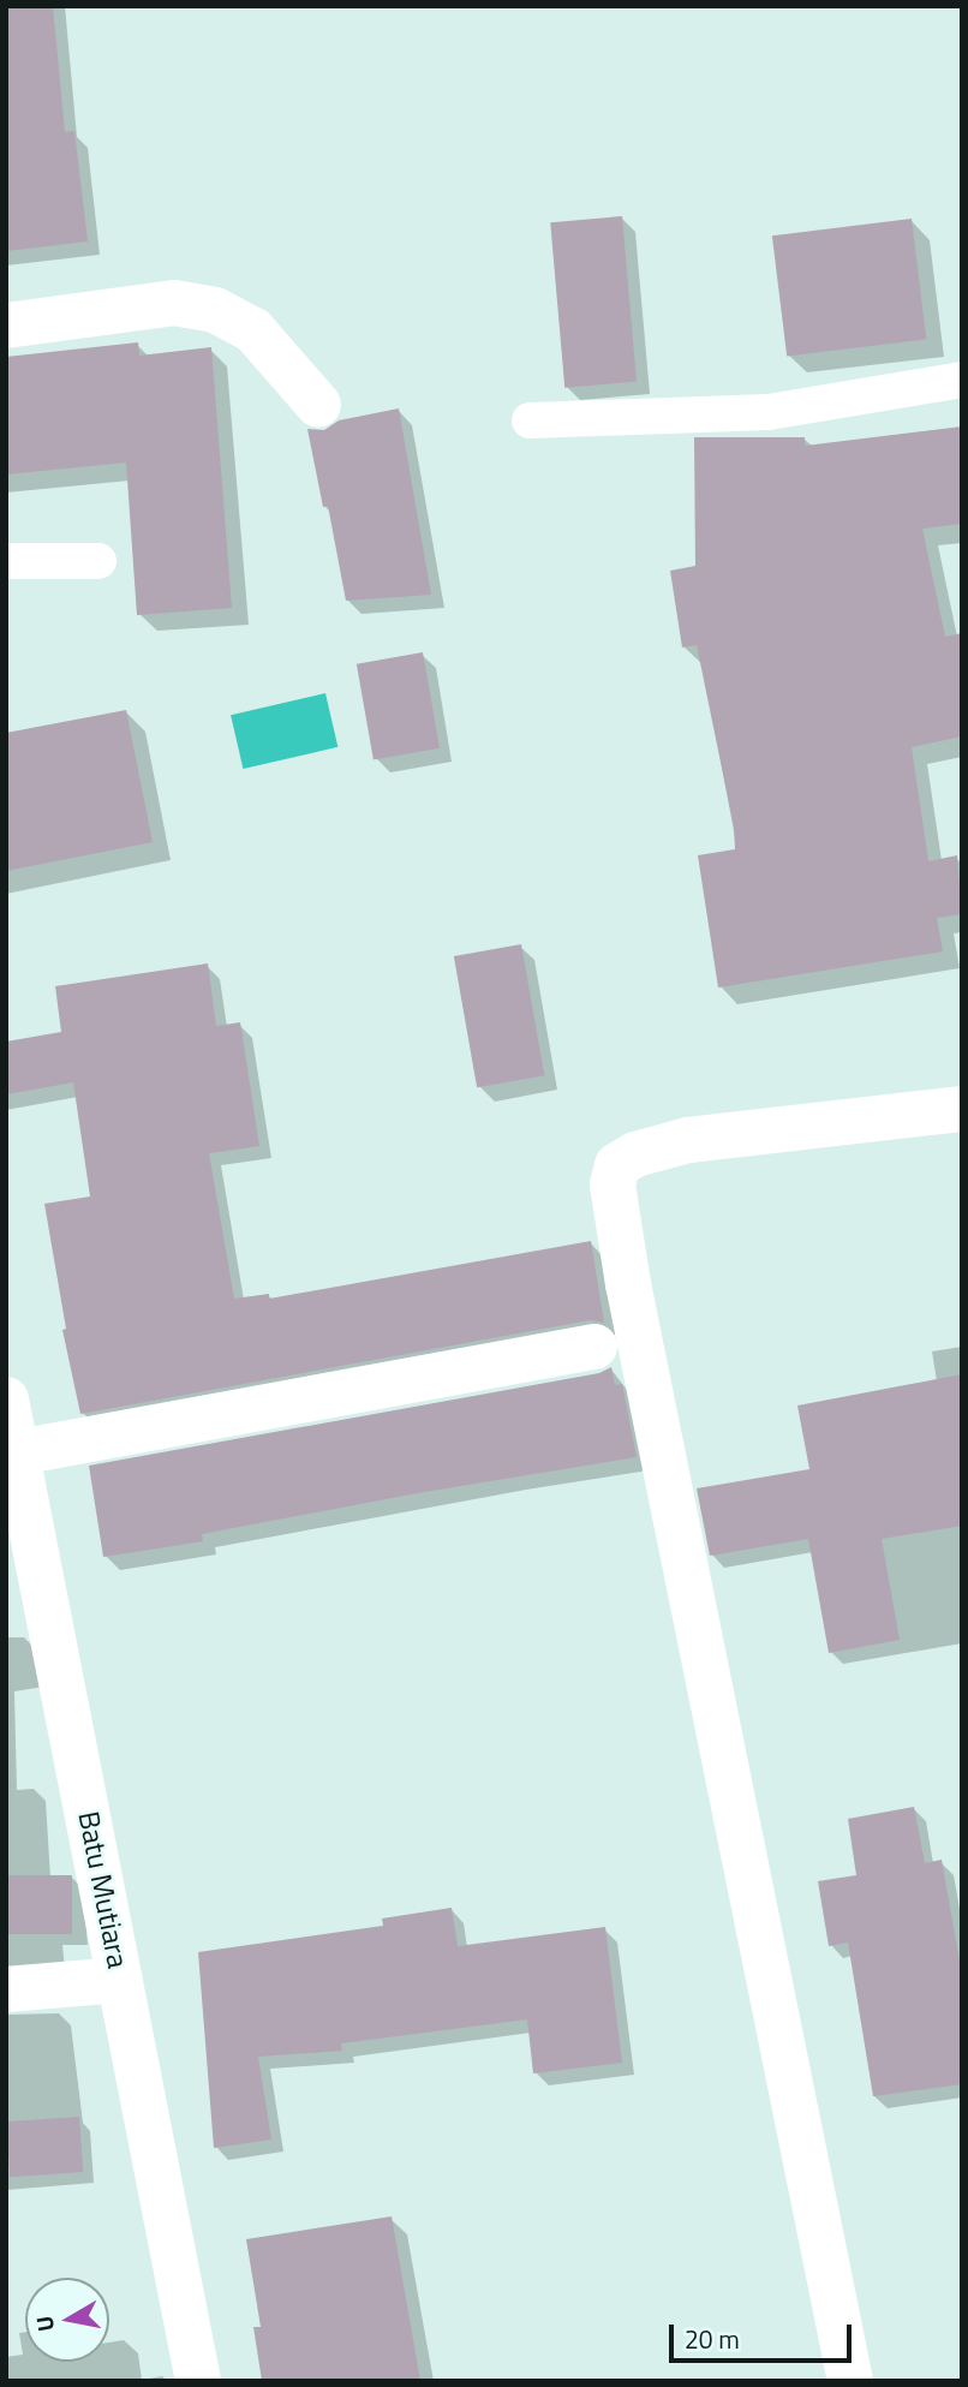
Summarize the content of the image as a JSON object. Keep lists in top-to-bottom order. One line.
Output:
{"streets":{"street":["Batu Mutiara"]},"scale_bar":"20 m","north":"left"}
